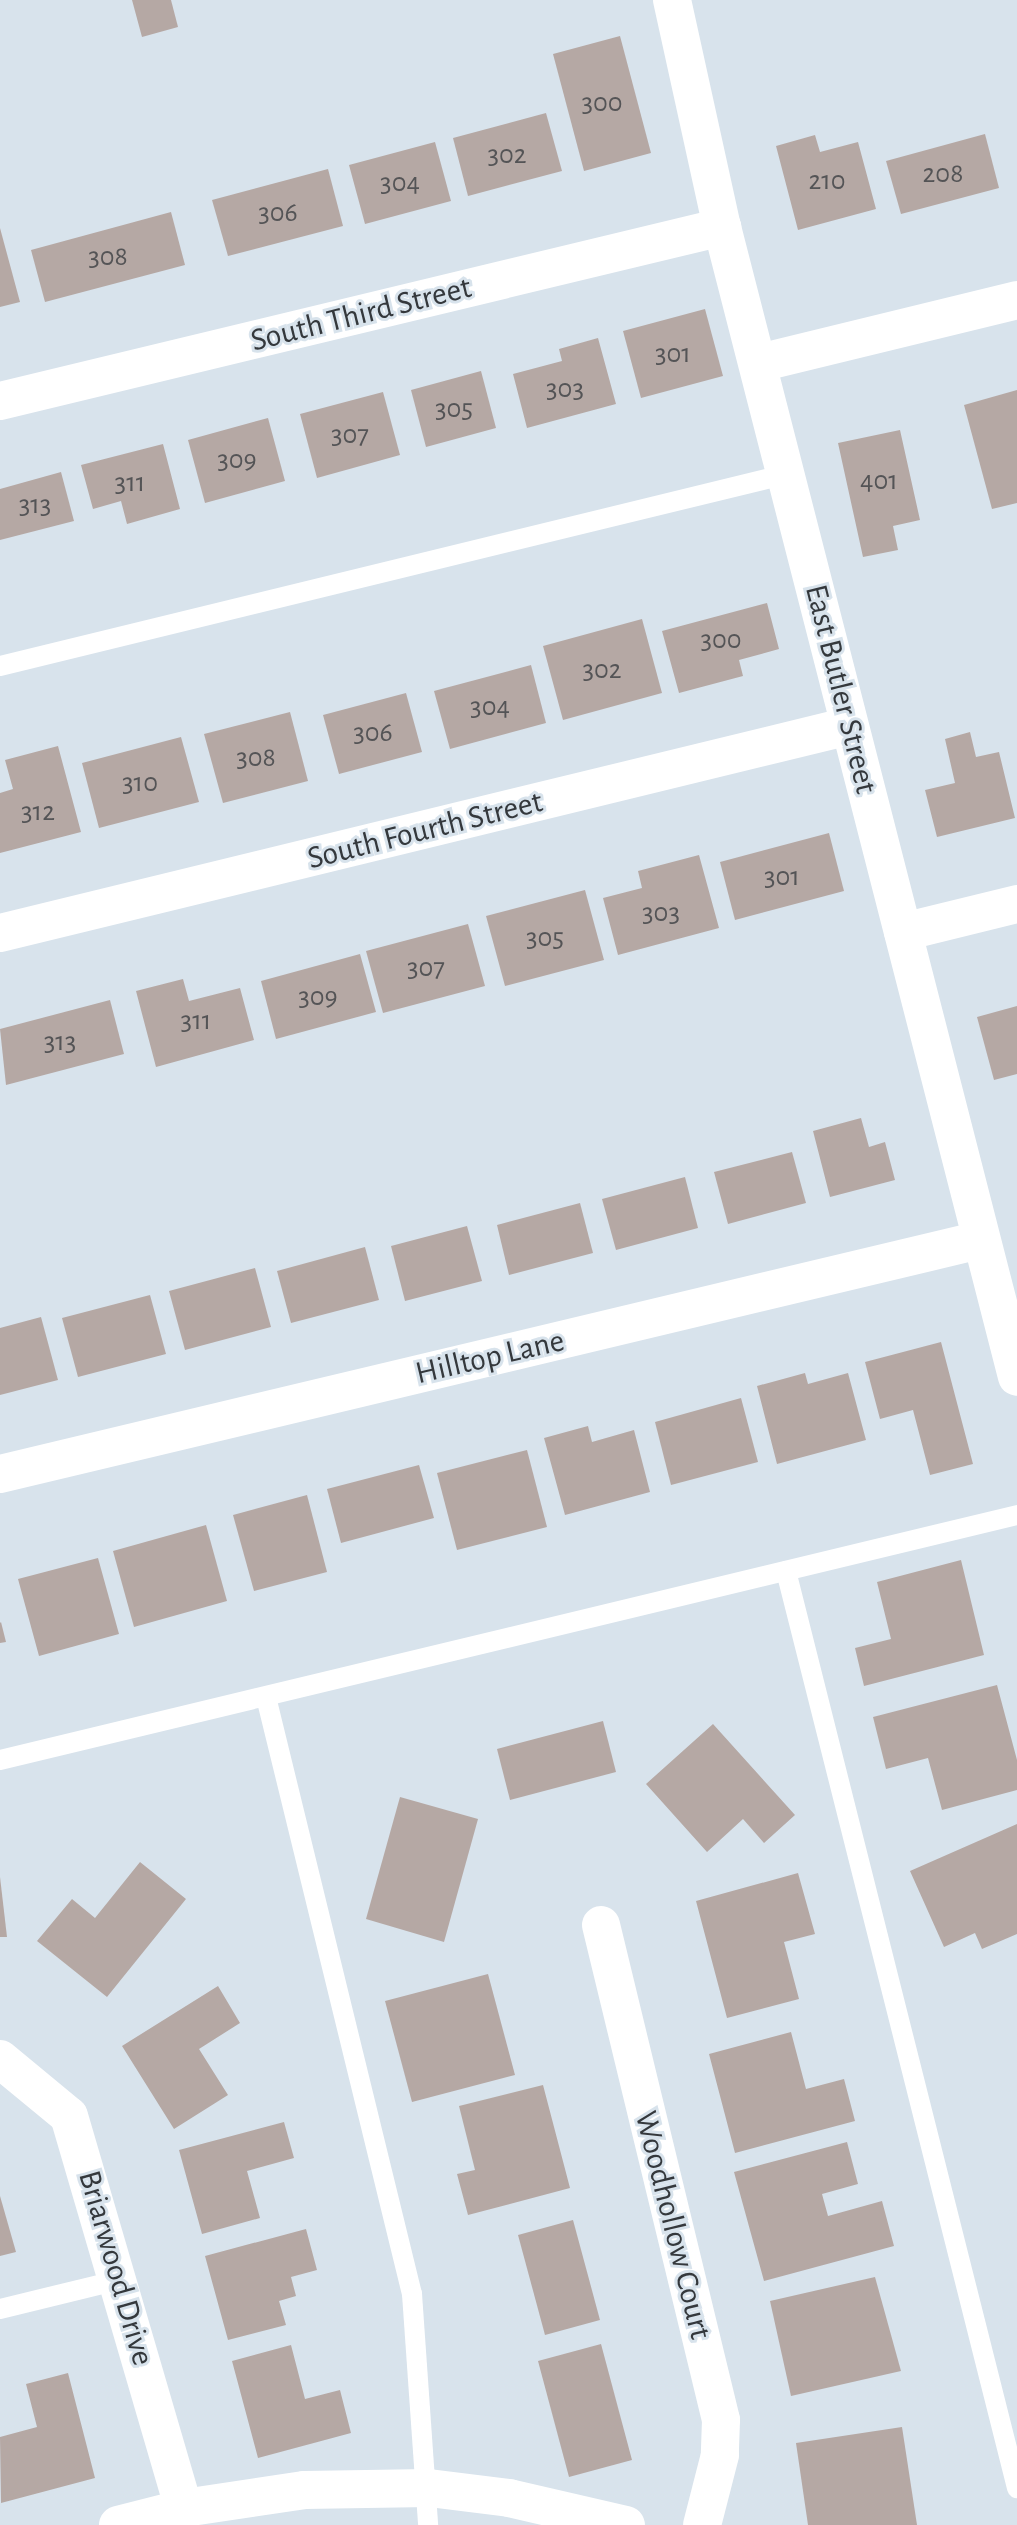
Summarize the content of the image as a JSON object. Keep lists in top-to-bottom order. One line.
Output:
{"streets":{"street":["South Third Street","East Butler Street","South Fourth Street","Hilltop Lane","Woodhollow Court","Briarwood Drive"]},"crossings":[["South Third Street","East Butler Street"],["East Butler Street","South Fourth Street"],["East Butler Street","Hilltop Lane"]],"house_numbers":["300","302","208","210","304","306","308","301","303","305","307","309","401","311","313","300","302","304","306","308","310","312","301","303","305","307","309","311","313"]}
